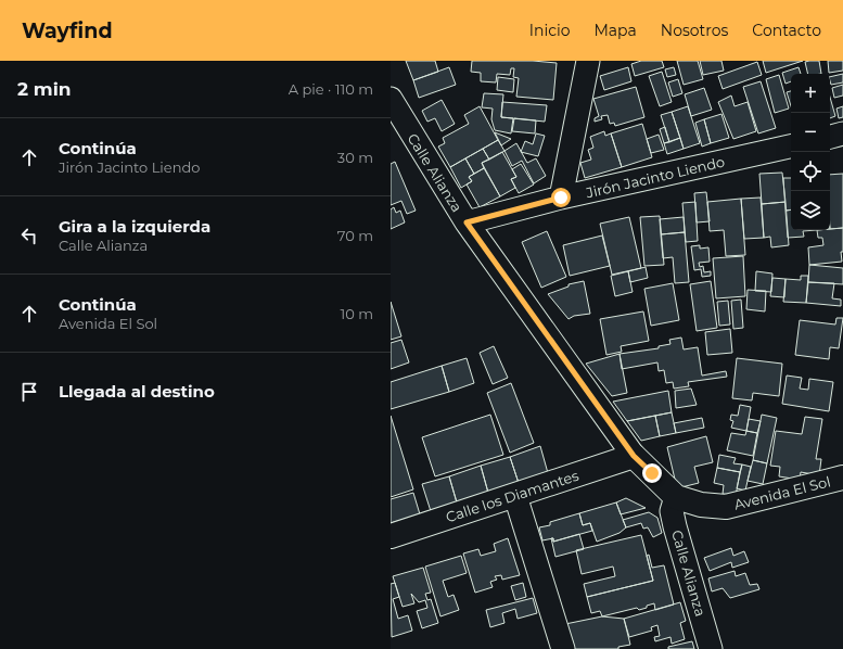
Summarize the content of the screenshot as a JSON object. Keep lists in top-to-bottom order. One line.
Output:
{"streets":{"street":["Calle Alianza","Jirón Jacinto Liendo","Avenida El Sol","Calle los Diamantes"]},"crossings":[["Calle Alianza","Jirón Jacinto Liendo"],["Calle Alianza","Avenida El Sol"],["Calle Alianza","Calle los Diamantes"],["Avenida El Sol","Calle los Diamantes"]],"page":{"header":"Wayfind","nav":["Inicio","Mapa","Nosotros","Contacto"],"heading":["2 min","A pie · 110 m"],"map_buttons":["+","−"],"list":[["Continúa","Jirón Jacinto Liendo","30 m"],["Gira a la izquierda","Calle Alianza","70 m"],["Continúa","Avenida El Sol","10 m"],"Llegada al destino"]}}
